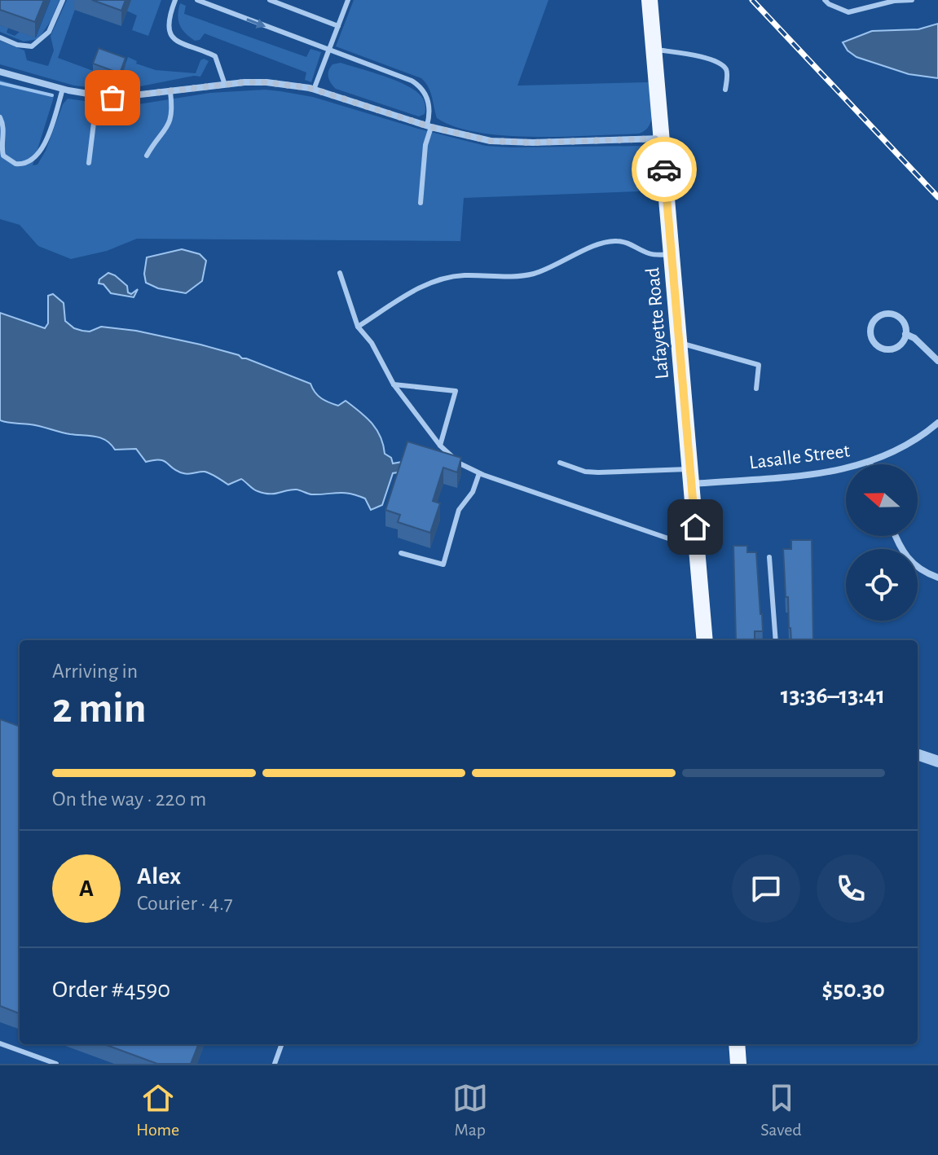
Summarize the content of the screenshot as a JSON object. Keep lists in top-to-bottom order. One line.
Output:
{"streets":{"main road":["Lafayette Road"],"street":["Lasalle Street"]},"crossings":[["Lafayette Road","Lasalle Street"]],"north":"left","page":{"heading":["2 min","Arriving in","13:36–13:41"],"panel":["Alex","Courier · 4.7","Order #4590","$50.30"],"bar":"On the way · 220 m","round":"A","tabs":["Home","Map","Saved"]}}
